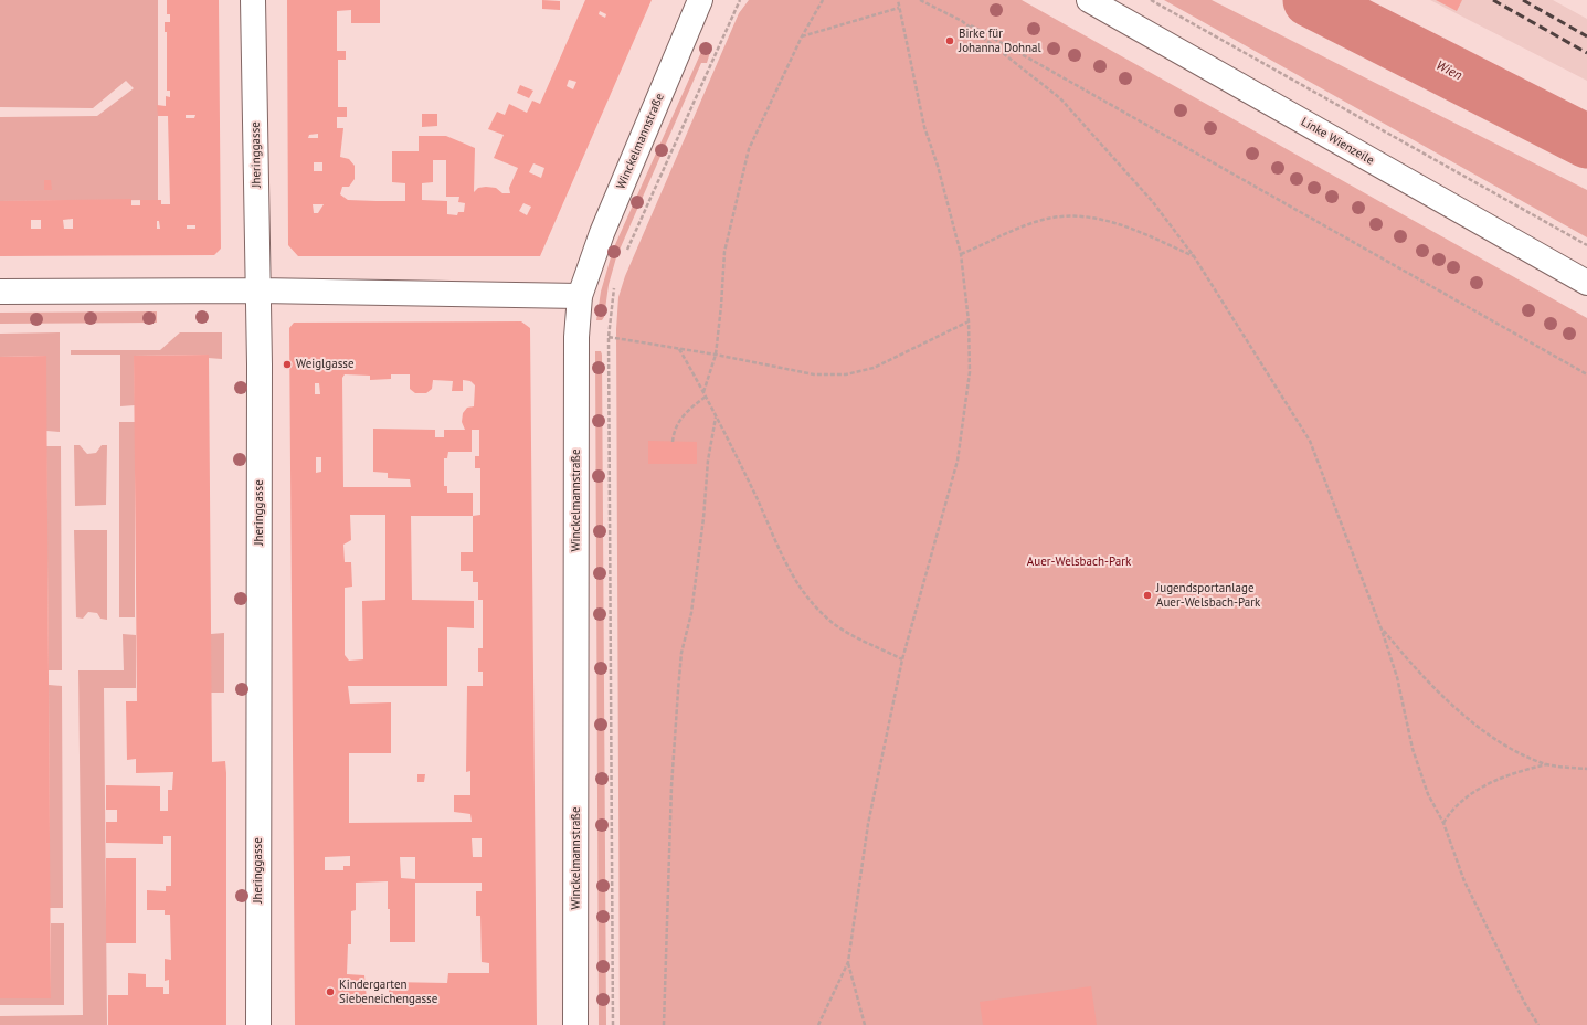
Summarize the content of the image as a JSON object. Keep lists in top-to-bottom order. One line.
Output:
{"streets":{"main road":["Winckelmannstraße","Linke Wienzeile","Jheringgasse"]},"water":["Wien"],"parks":["Auer-Welsbach-Park"],"places":["Birke für Johanna Dohnal","Weiglgasse","Jugendsportanlage Auer-Welsbach-Park","Kindergarten Siebeneichengasse"]}
